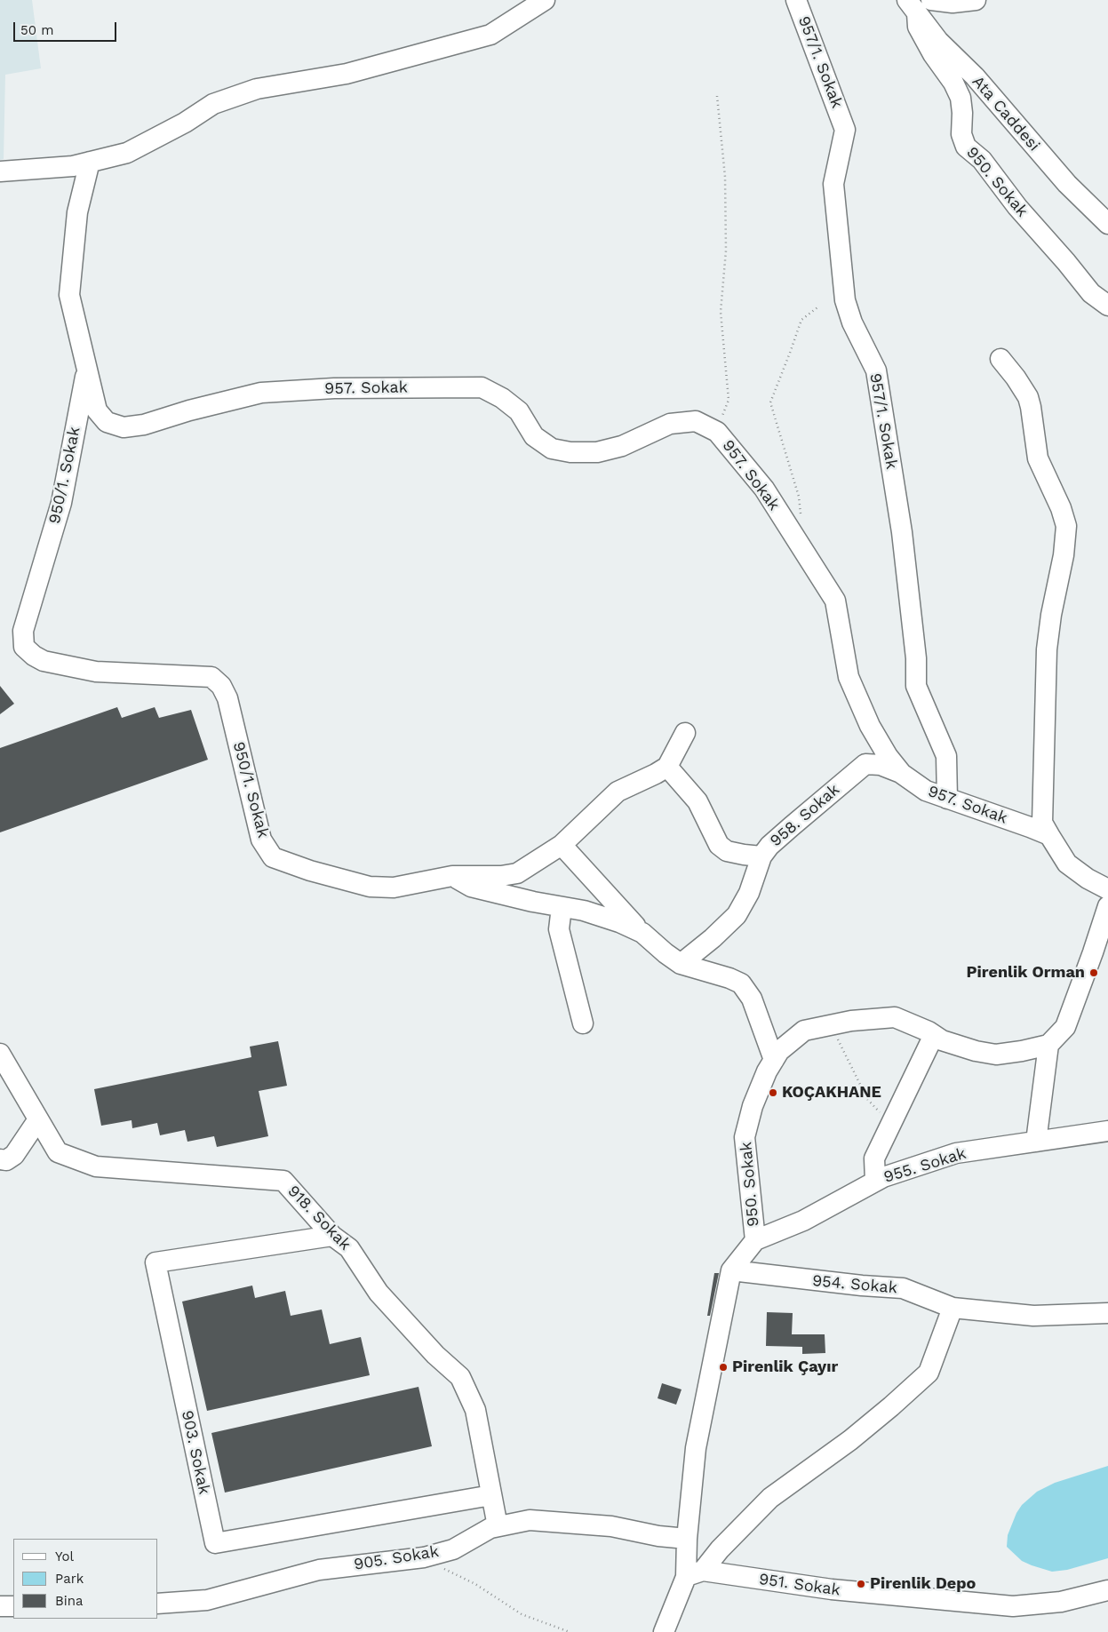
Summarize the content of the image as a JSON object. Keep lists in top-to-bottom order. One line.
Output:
{"streets":{"street":["957/1. Sokak","Ata Caddesi","950. Sokak","957. Sokak","950/1. Sokak","958. Sokak","955. Sokak","918. Sokak","954. Sokak","903. Sokak","905. Sokak","951. Sokak"]},"crossings":[["957/1. Sokak","957. Sokak"],["Ata Caddesi","950. Sokak"],["950. Sokak","955. Sokak"],["950. Sokak","954. Sokak"],["950. Sokak","905. Sokak"],["950. Sokak","951. Sokak"],["957. Sokak","950/1. Sokak"],["957. Sokak","958. Sokak"],["918. Sokak","903. Sokak"],["918. Sokak","905. Sokak"]],"places":["Pirenlik Orman","KOÇAKHANE","Pirenlik Çayır","Pirenlik Depo"],"legend":["Yol","Park","Bina"],"scale_bar":"50 m"}
